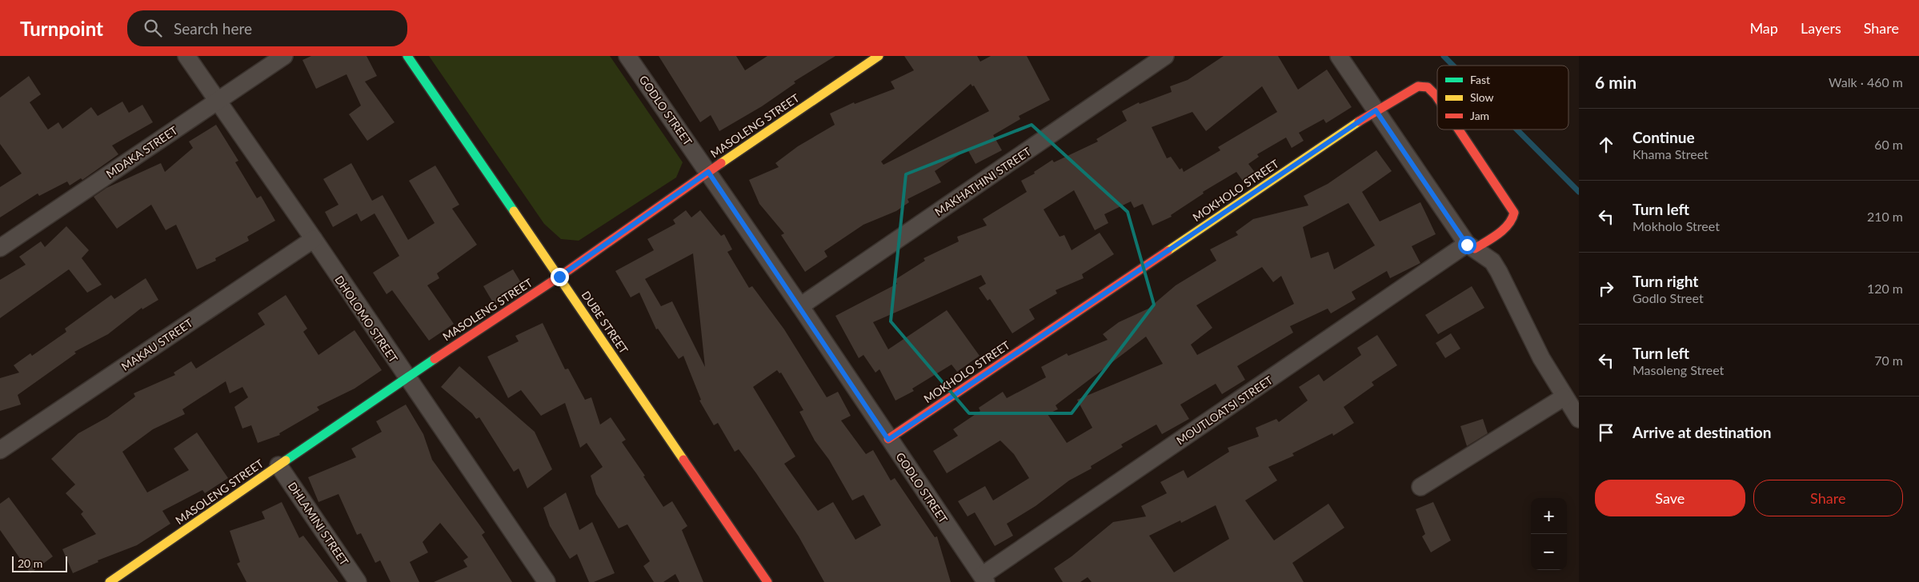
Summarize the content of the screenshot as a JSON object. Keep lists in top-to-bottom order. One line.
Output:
{"streets":{"street":["GODLO STREET","MASOLENG STREET","MDAKA STREET","MAKHATHINI STREET","MOKHOLO STREET","DHOLOMO STREET","DUBE STREET","MAKAU STREET","MOUTLOATSI STREET","DHLAMINI STREET"]},"crossings":[["GODLO STREET","MASOLENG STREET"],["GODLO STREET","MAKHATHINI STREET"],["GODLO STREET","MOKHOLO STREET"],["GODLO STREET","MOUTLOATSI STREET"],["MASOLENG STREET","DHOLOMO STREET"],["MASOLENG STREET","DUBE STREET"],["MASOLENG STREET","DHLAMINI STREET"],["MDAKA STREET","DHOLOMO STREET"],["MOKHOLO STREET","MOUTLOATSI STREET"],["DHOLOMO STREET","MAKAU STREET"]],"legend":["Fast","Slow","Jam"],"scale_bar":"20 m","page":{"header":"Turnpoint","search":"Search here","nav":["Map","Layers","Share"],"heading":["6 min","Walk · 460 m"],"list":[["Continue","Khama Street","60 m"],["Turn left","Mokholo Street","210 m"],["Turn right","Godlo Street","120 m"],["Turn left","Masoleng Street","70 m"],"Arrive at destination"],"buttons":["Save","Share"],"map_buttons":["+","−"],"scale":"20 m"}}
